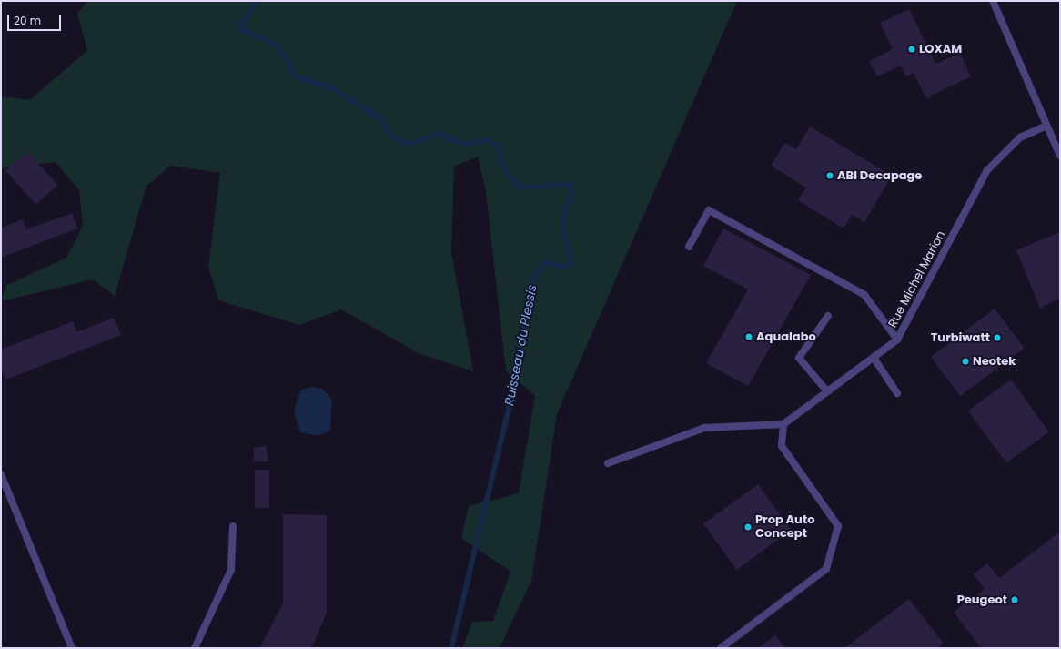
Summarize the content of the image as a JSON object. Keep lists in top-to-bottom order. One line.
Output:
{"streets":{"street":["Rue Michel Marion"]},"water":["Ruisseau du Plessis"],"places":["LOXAM","ABI Decapage","Aqualabo","Turbiwatt","Neotek","Prop Auto Concept","Peugeot"],"scale_bar":"20 m"}
